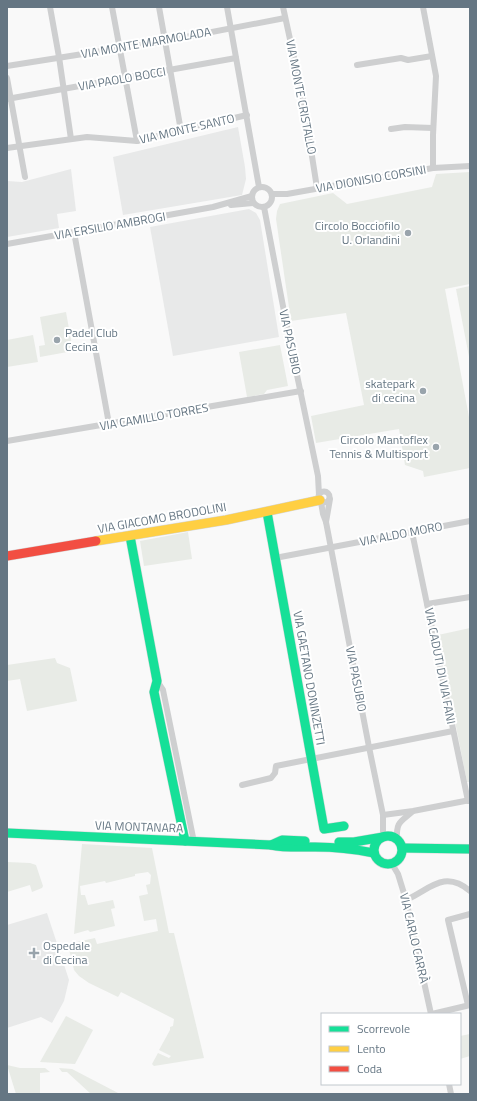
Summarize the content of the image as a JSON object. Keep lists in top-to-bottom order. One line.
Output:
{"streets":{"street":["VIA MONTE MARMOLADA","VIA PAOLO BOCCI","VIA MONTE CRISTALLO","VIA MONTE SANTO","VIA DIONISIO CORSINI","VIA ERSILIO AMBROGI","VIA PASUBIO","VIA CAMILLO TORRES","VIA GIACOMO BRODOLINI","VIA ALDO MORO","VIA CADUTI DI VIA FANI","VIA GAETANO DONINZETTI","VIA MONTANARA","VIA CARLO CARRÀ"]},"crossings":[["VIA MONTE MARMOLADA","VIA MONTE CRISTALLO"],["VIA MONTE CRISTALLO","VIA DIONISIO CORSINI"],["VIA DIONISIO CORSINI","VIA ERSILIO AMBROGI"],["VIA DIONISIO CORSINI","VIA PASUBIO"],["VIA ERSILIO AMBROGI","VIA PASUBIO"],["VIA PASUBIO","VIA CAMILLO TORRES"],["VIA PASUBIO","VIA GIACOMO BRODOLINI"],["VIA PASUBIO","VIA ALDO MORO"],["VIA PASUBIO","VIA MONTANARA"],["VIA PASUBIO","VIA CARLO CARRÀ"],["VIA GIACOMO BRODOLINI","VIA GAETANO DONINZETTI"],["VIA ALDO MORO","VIA CADUTI DI VIA FANI"],["VIA ALDO MORO","VIA GAETANO DONINZETTI"],["VIA MONTANARA","VIA CARLO CARRÀ"]],"places":{"other":["Circolo Bocciofilo U. Orlandini","Padel Club Cecina","skatepark di cecina","Circolo Mantoflex Tennis & Multisport"],"health":["Ospedale di Cecina"]},"legend":["Scorrevole","Lento","Coda"]}
